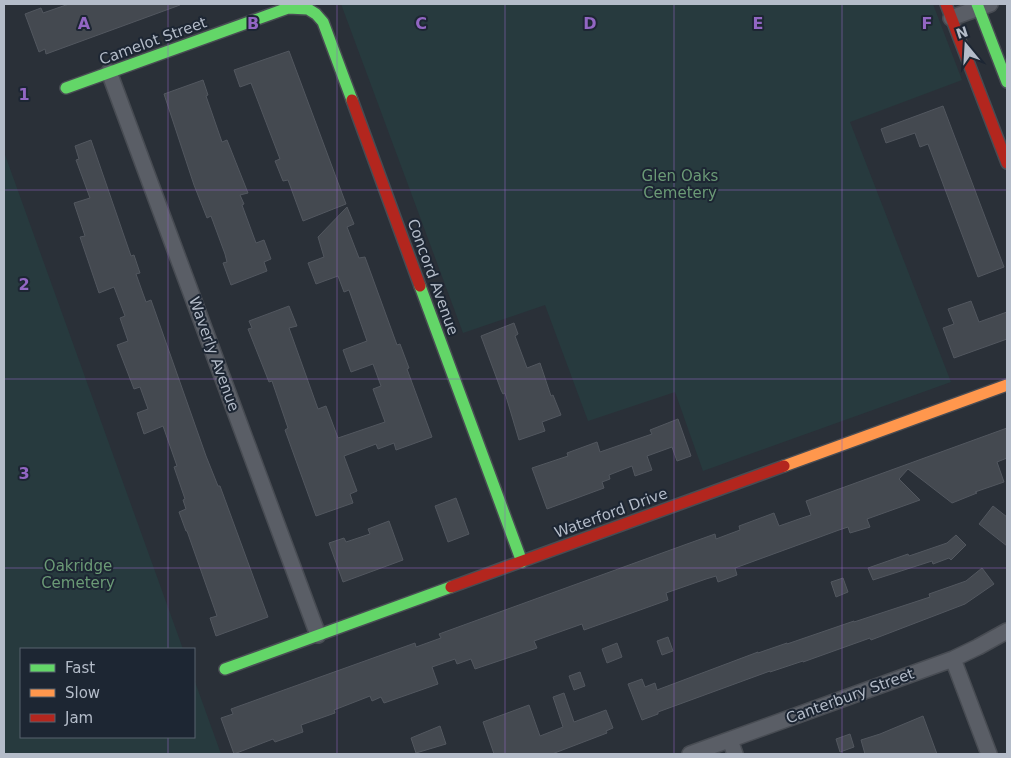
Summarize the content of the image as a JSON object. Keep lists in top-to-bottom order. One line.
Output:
{"streets":{"street":["Camelot Street","Concord Avenue","Waverly Avenue","Waterford Drive","Canterbury Street"]},"crossings":[["Camelot Street","Concord Avenue"],["Camelot Street","Waverly Avenue"],["Concord Avenue","Waterford Drive"],["Waverly Avenue","Waterford Drive"]],"parks":["Glen Oaks Cemetery","Oakridge Cemetery"],"legend":["Fast","Slow","Jam"],"north":"top","grid":{"columns":["A","B","C","D","E","F"],"rows":["1","2","3"]}}
